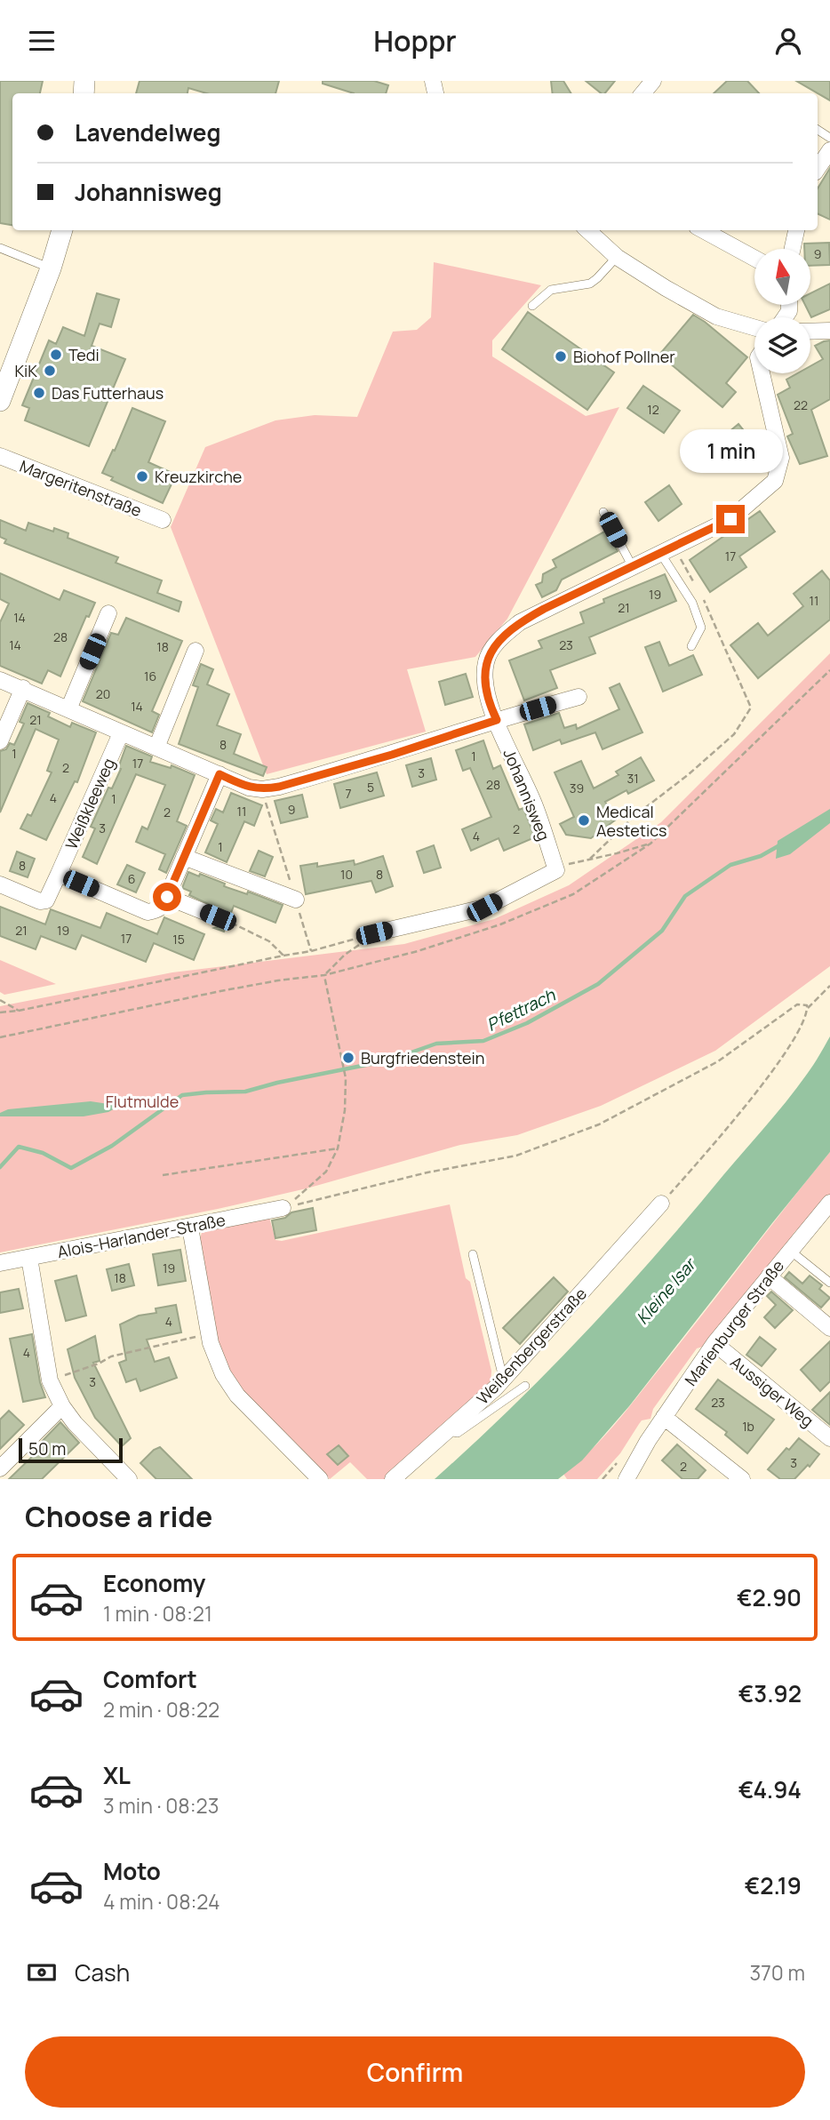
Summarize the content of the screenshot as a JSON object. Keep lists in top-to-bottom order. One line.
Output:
{"streets":{"street":["Margeritenstraße","Johannisweg","Weißkleeweg","Alois-Harlander-Straße","Marienburger Straße","Weißenbergerstraße","Aussiger Weg"]},"crossings":[["Marienburger Straße","Aussiger Weg"]],"water":["Pfettrach","Kleine Isar"],"parks":["Flutmulde"],"places":["Tedi","Biohof Pollner","KiK","Das Futterhaus","Kreuzkirche","Medical Aestetics","Burgfriedenstein"],"house_numbers":["9","22","12","17","19","11","21","14","28","14","23","18","16","20","14","21","8","1","1","17","2","3","31","28","5","39","7","4","1","9","11","2","3","2","4","1","8","10","8","6","21","19","17","15","19","18","4","4","3","23","1b","3","2"],"scale_bar":"50 m","north":"top","page":{"header":"Hoppr","banner":["Lavendelweg","Johannisweg"],"bubble":"1 min","scale":"50 m","heading":"Choose a ride","list":[{"name":"Economy","note":"1 min · 08:21","value":"€2.90"},{"name":"Comfort","note":"2 min · 08:22","value":"€3.92"},{"name":"XL","note":"3 min · 08:23","value":"€4.94"},{"name":"Moto","note":"4 min · 08:24","value":"€2.19"}],"pay":["Cash","370 m"],"buttons":"Confirm"}}
